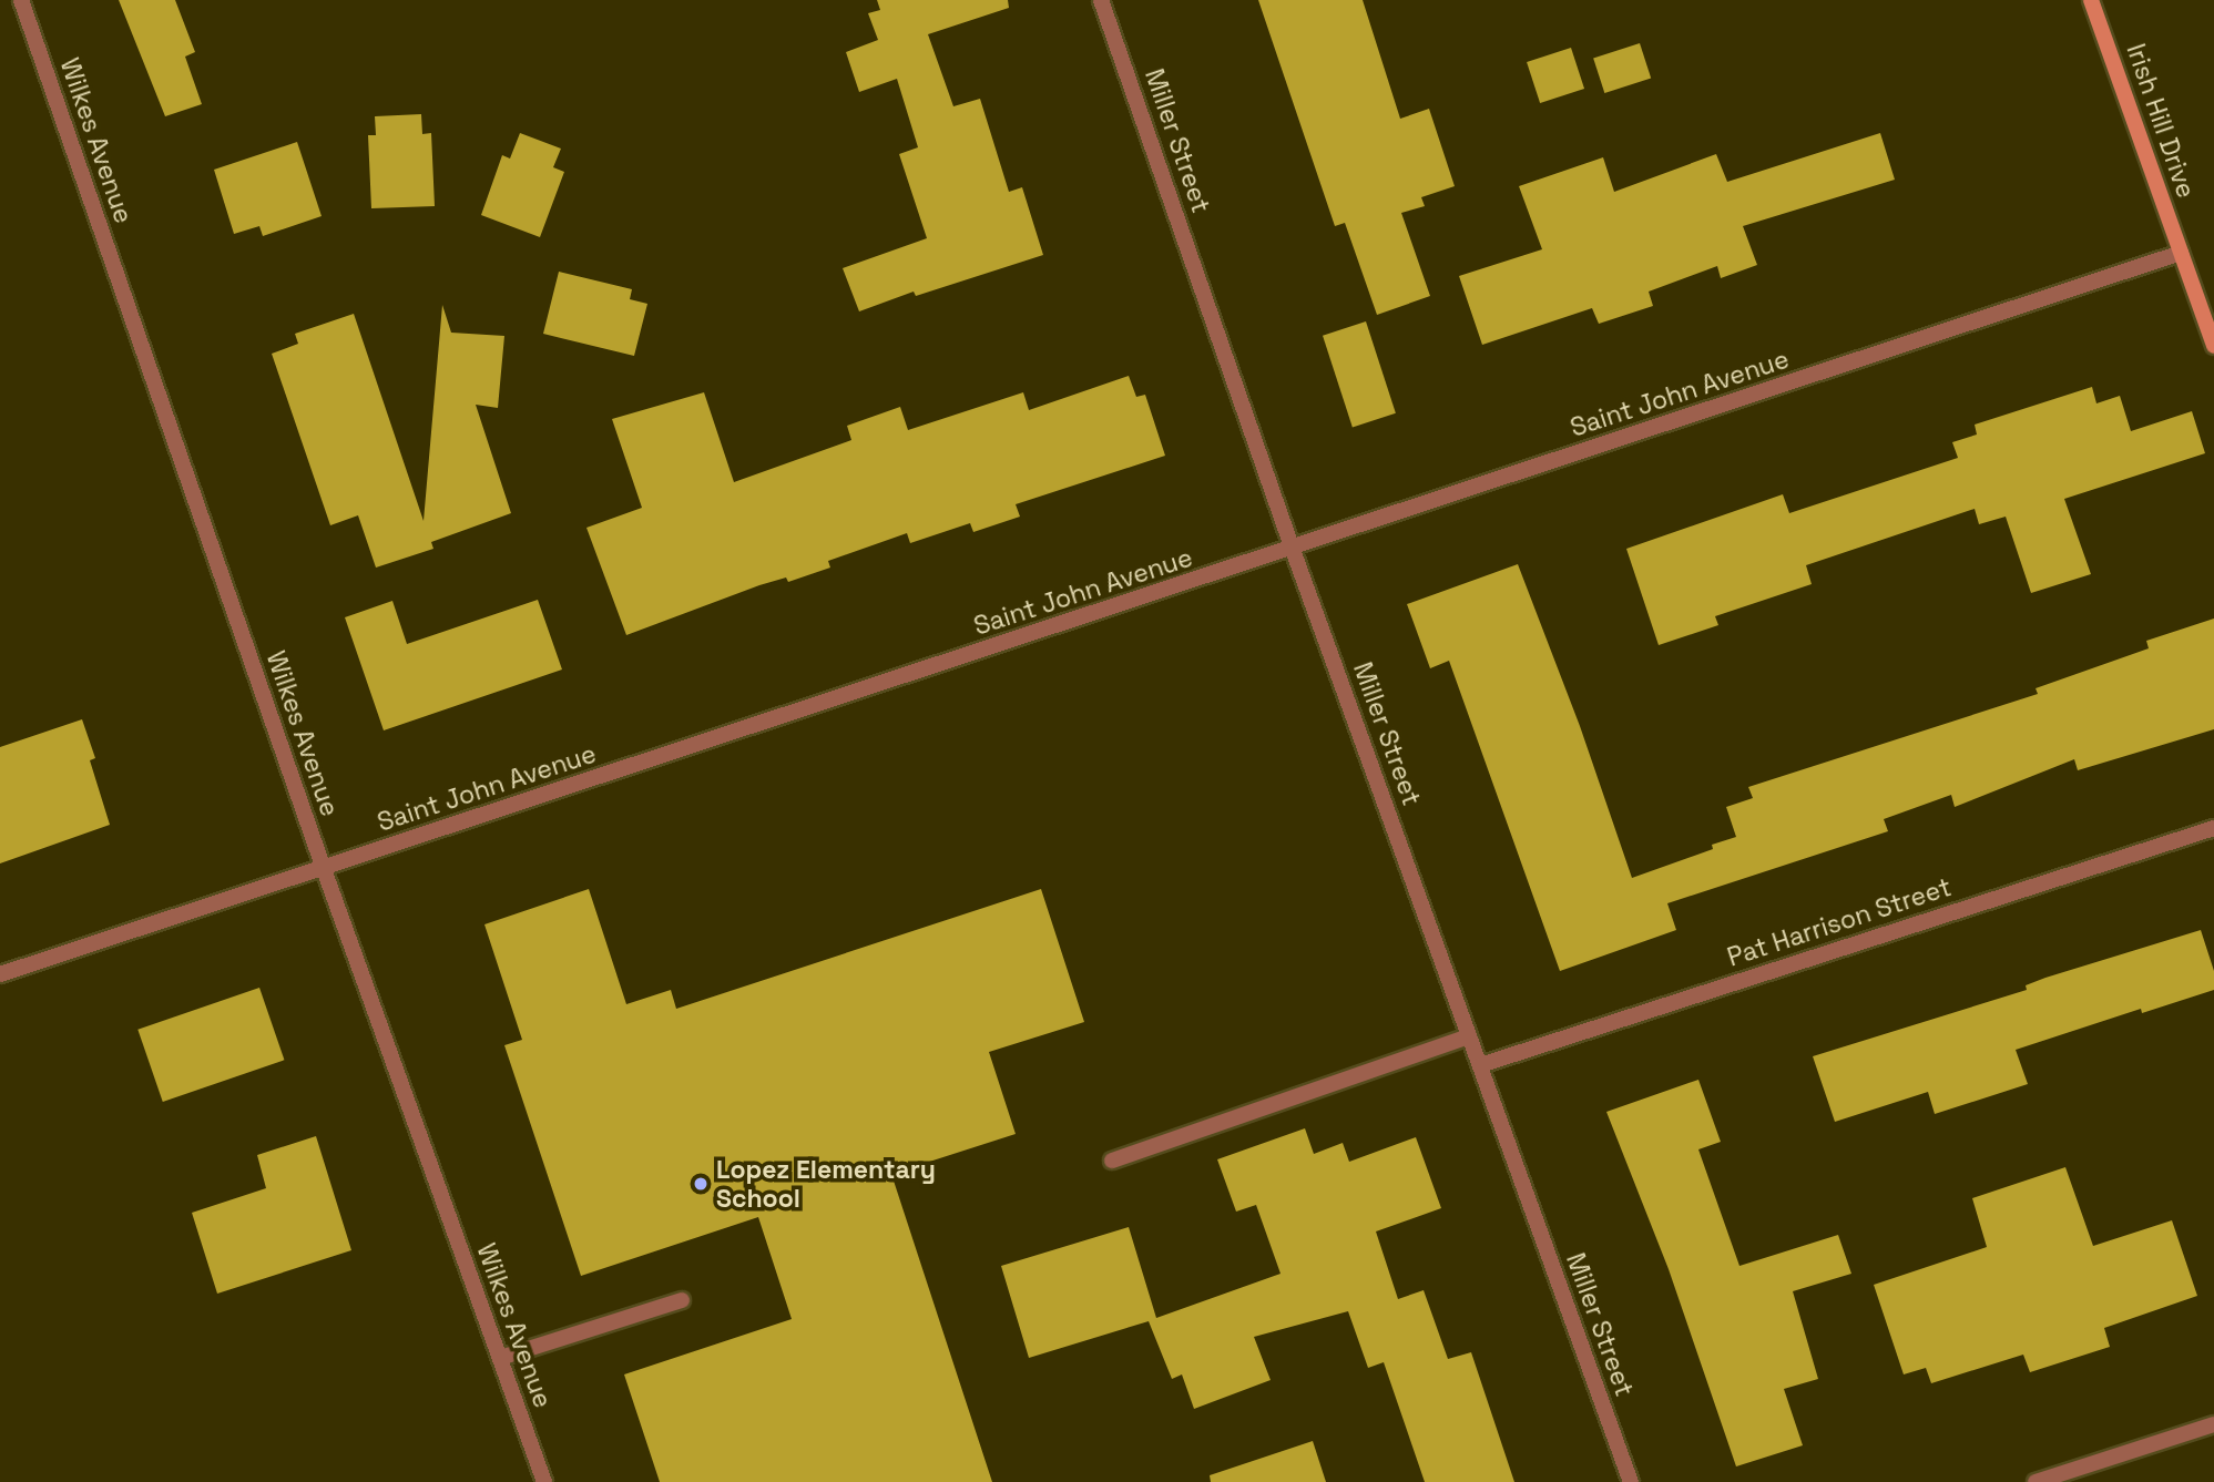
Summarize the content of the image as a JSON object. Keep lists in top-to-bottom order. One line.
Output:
{"streets":{"main road":["Irish Hill Drive"],"street":["Wilkes Avenue","Miller Street","Saint John Avenue","Pat Harrison Street"]},"crossings":[["Irish Hill Drive","Saint John Avenue"],["Wilkes Avenue","Saint John Avenue"],["Miller Street","Saint John Avenue"],["Miller Street","Pat Harrison Street"]],"places":["Lopez Elementary School"]}
